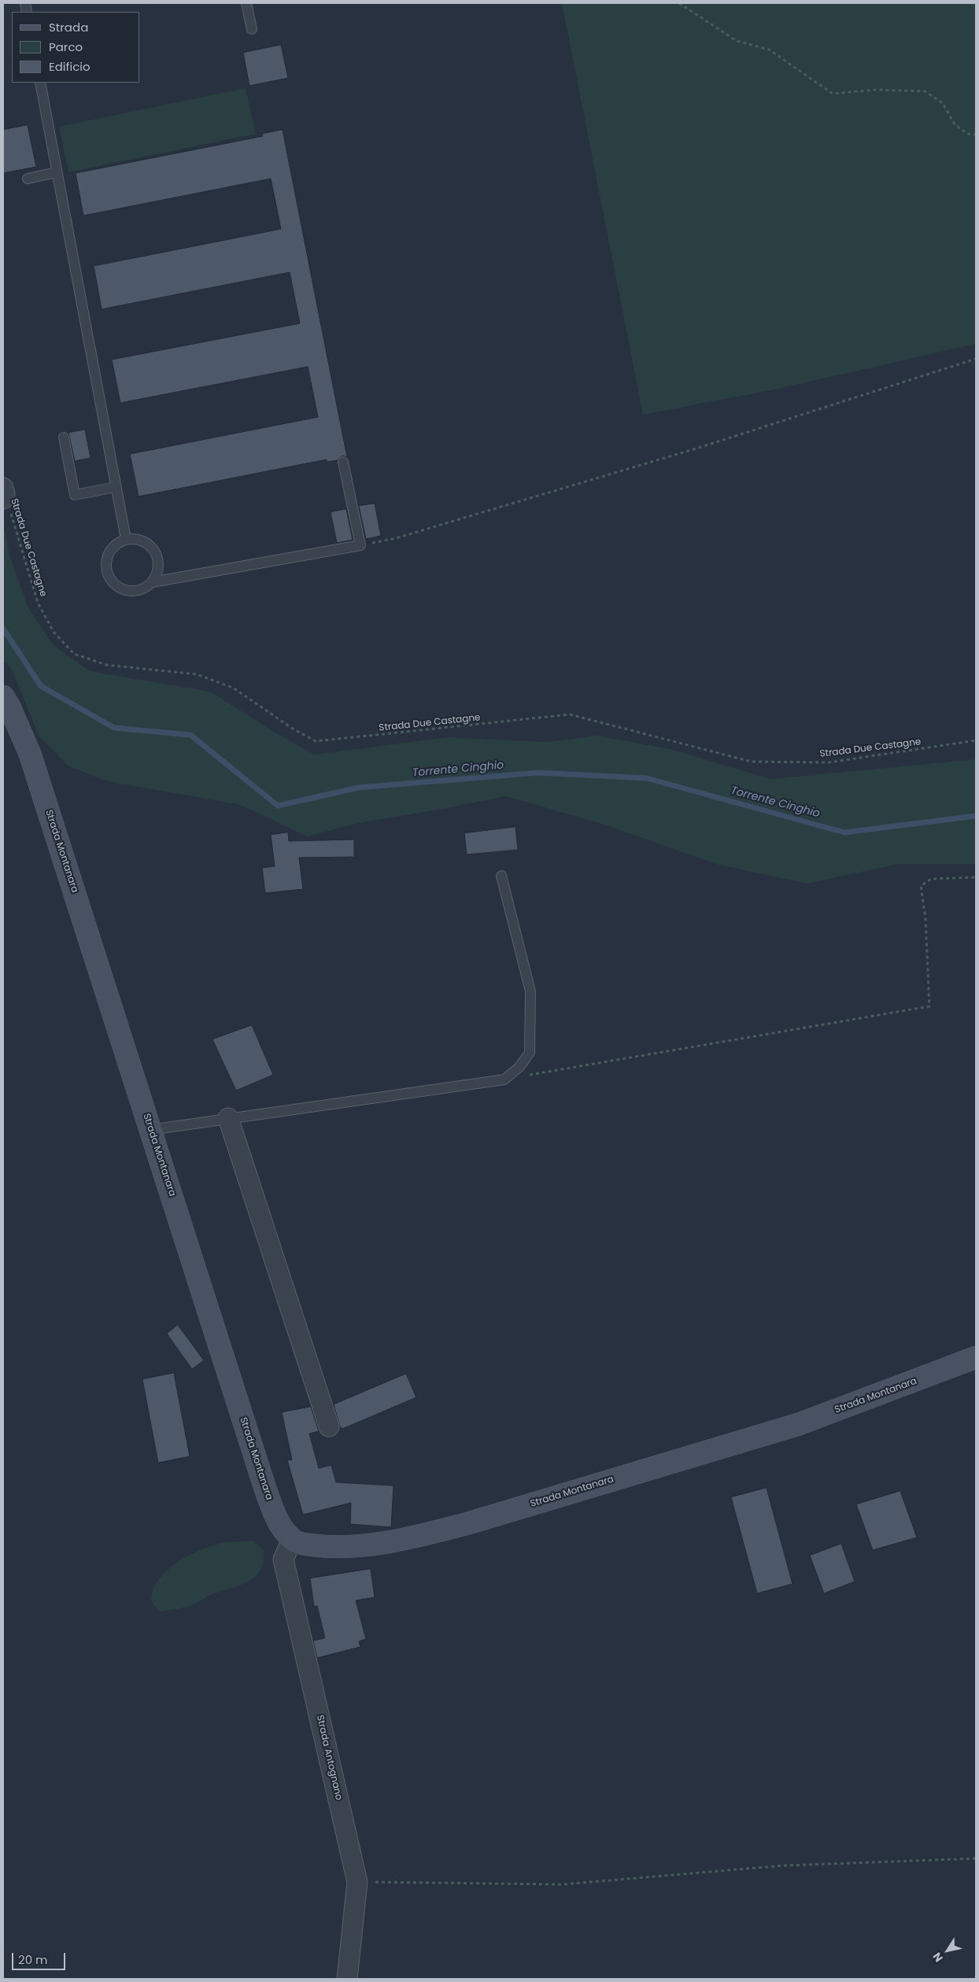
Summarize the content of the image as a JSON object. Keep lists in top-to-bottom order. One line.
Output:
{"streets":{"main road":["Strada Montanara"],"street":["Strada Antognano"],"path":["Strada Due Castagne"]},"crossings":[["Strada Montanara","Strada Antognano"]],"water":["Torrente Cinghio"],"legend":["Strada","Parco","Edificio"],"scale_bar":"20 m","north":"bottom left"}
